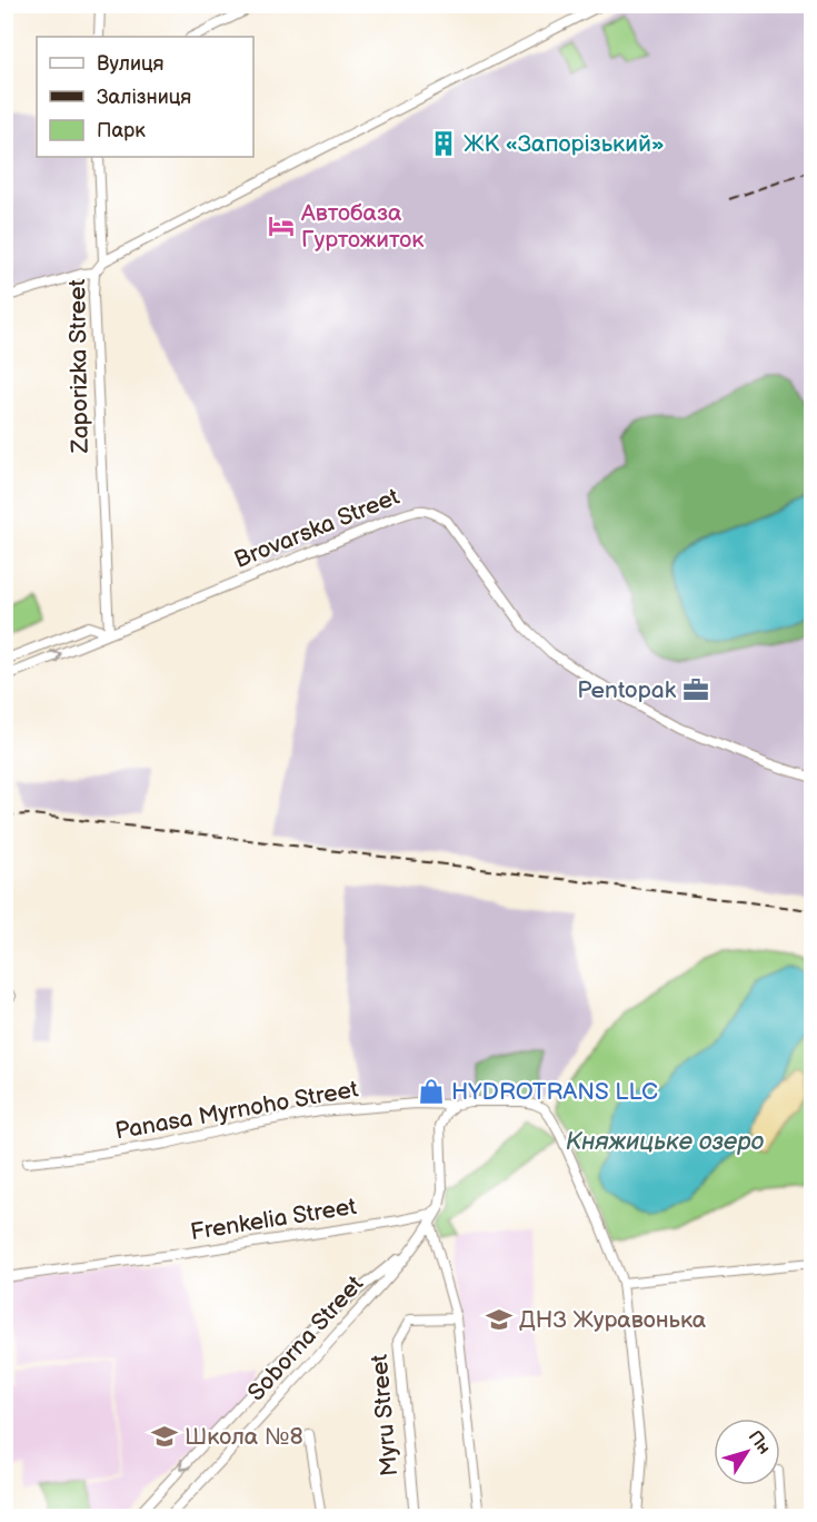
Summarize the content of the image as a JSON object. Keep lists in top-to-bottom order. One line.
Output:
{"streets":{"street":["Zaporizka Street","Brovarska Street","Panasa Myrnoho Street","Frenkelia Street","Soborna Street","Myru Street"]},"crossings":[["Zaporizka Street","Brovarska Street"],["Frenkelia Street","Soborna Street"]],"water":["Княжицьке озеро"],"places":{"building":["ЖК «Запорізький»"],"hotel":["Автобаза Гуртожиток"],"office":["Pentopak"],"shop":["HYDROTRANS LLC"],"school or university":["ДНЗ Журавонька","Школа №8"]},"legend":["Вулиця","Залізниця","Парк"],"north":"top right"}
